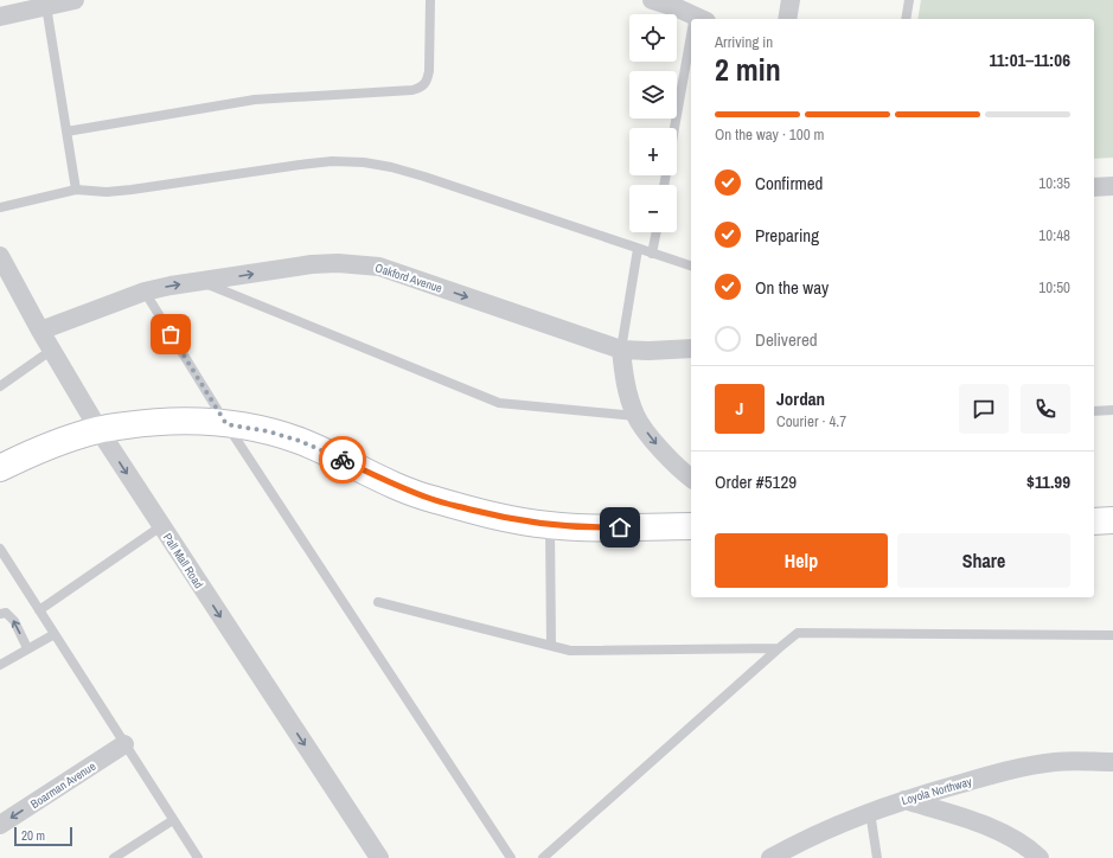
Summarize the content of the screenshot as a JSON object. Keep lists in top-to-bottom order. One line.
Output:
{"streets":{"street":["Oakford Avenue","Pall Mall Road","Boarman Avenue","Loyola Northway"]},"crossings":[["Oakford Avenue","Pall Mall Road"]],"one_way":["Oakford Avenue","Pall Mall Road","Boarman Avenue"],"scale_bar":"20 m","page":{"map_buttons":["+","−"],"heading":["2 min","Arriving in","11:01–11:06"],"panel":["Jordan","Courier · 4.7","Order #5129","$11.99"],"bar":"On the way · 100 m","list":[["Confirmed","10:35"],["Preparing","10:48"],["On the way","10:50"],"Delivered"],"round":"J","buttons":["Help","Share"],"scale":"20 m"}}
